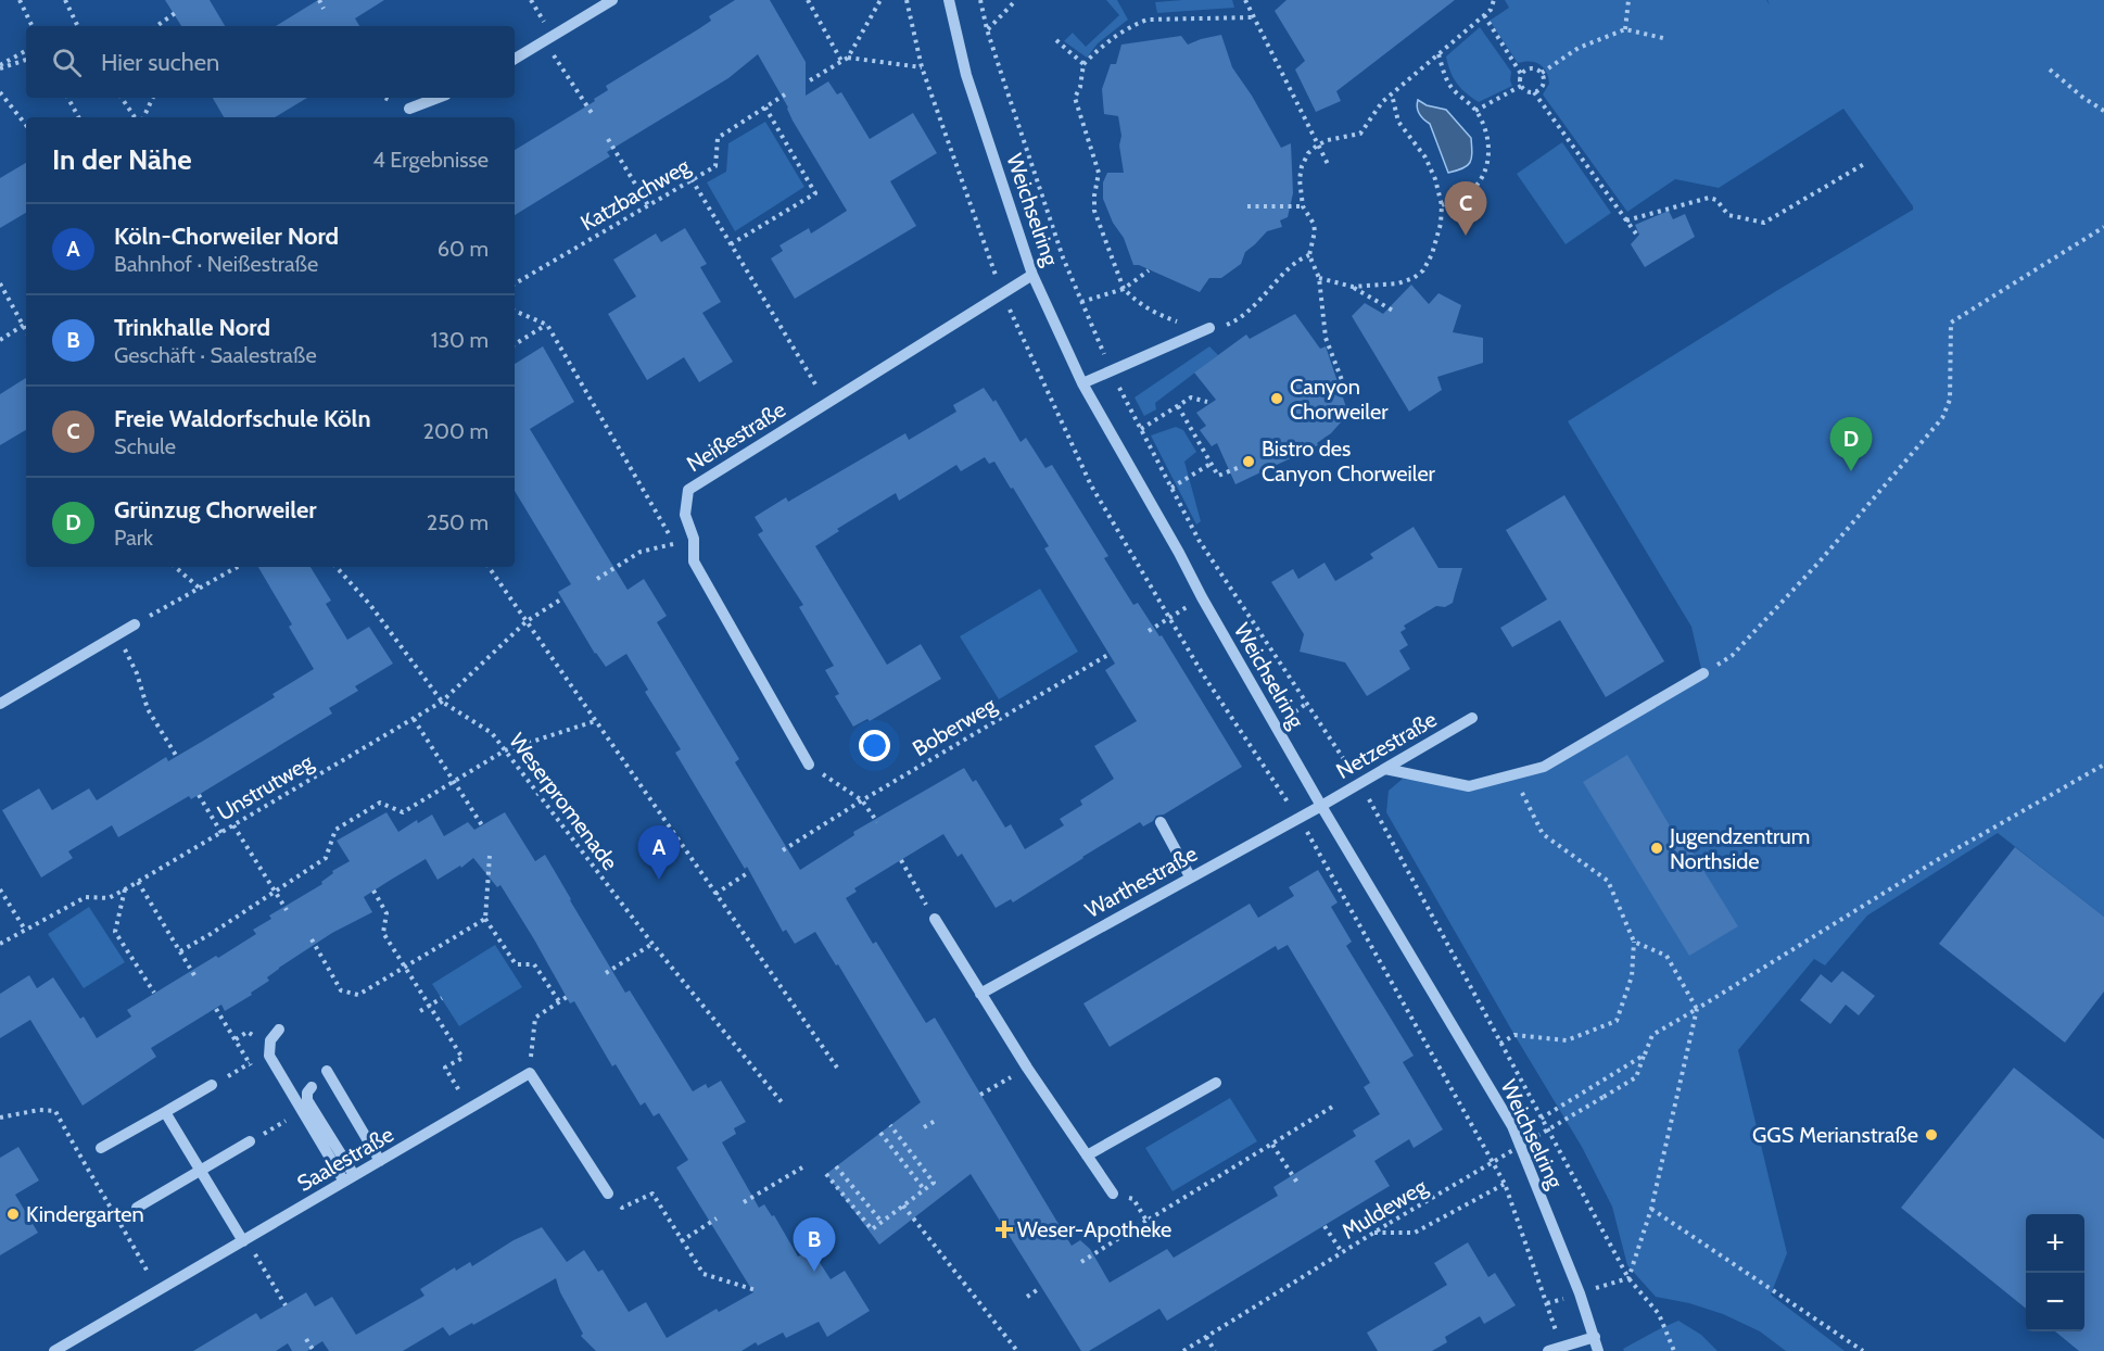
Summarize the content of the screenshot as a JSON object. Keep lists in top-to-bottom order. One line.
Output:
{"streets":{"street":["Weichselring","Neißestraße","Netzestraße","Warthestraße","Saalestraße"],"path":["Katzbachweg","Boberweg","Unstrutweg","Weserpromenade","Muldeweg"]},"crossings":[["Weichselring","Neißestraße"],["Weichselring","Netzestraße"],["Weichselring","Warthestraße"],["Netzestraße","Warthestraße"],["Unstrutweg","Weserpromenade"]],"places":{"other":["Canyon Chorweiler","Bistro des Canyon Chorweiler","Jugendzentrum Northside","GGS Merianstraße","Kindergarten"],"health":["Weser-Apotheke"]},"page":{"search":"Hier suchen","heading":["In der Nähe","4 Ergebnisse"],"pins":["C","D","A","B"],"list":[{"mark":"A","name":"Köln-Chorweiler Nord","note":"Bahnhof · Neißestraße","value":"60 m"},{"mark":"B","name":"Trinkhalle Nord","note":"Geschäft · Saalestraße","value":"130 m"},{"mark":"C","name":"Freie Waldorfschule Köln","note":"Schule","value":"200 m"},{"mark":"D","name":"Grünzug Chorweiler","note":"Park","value":"250 m"}],"map_buttons":["+","−"]}}
